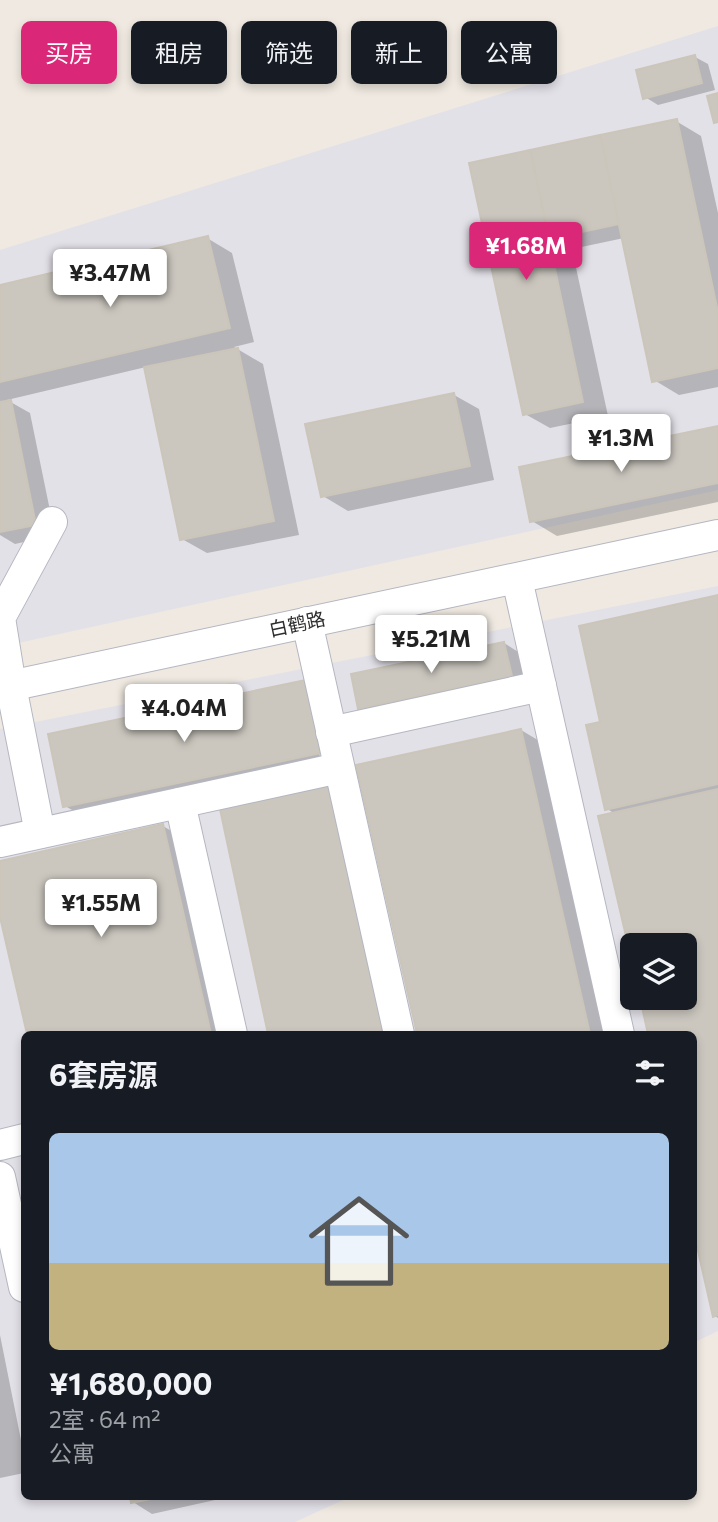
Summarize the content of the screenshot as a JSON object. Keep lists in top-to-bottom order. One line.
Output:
{"streets":{"street":["白鹤路"]},"page":{"chip":["买房","租房","筛选","新上","公寓"],"price":["¥1.68M","¥3.47M","¥1.3M","¥5.21M","¥4.04M","¥1.55M"],"heading":"6套房源","list":[{"name":"¥1,680,000","note":"2室 · 64 m² · 公寓"}]}}
